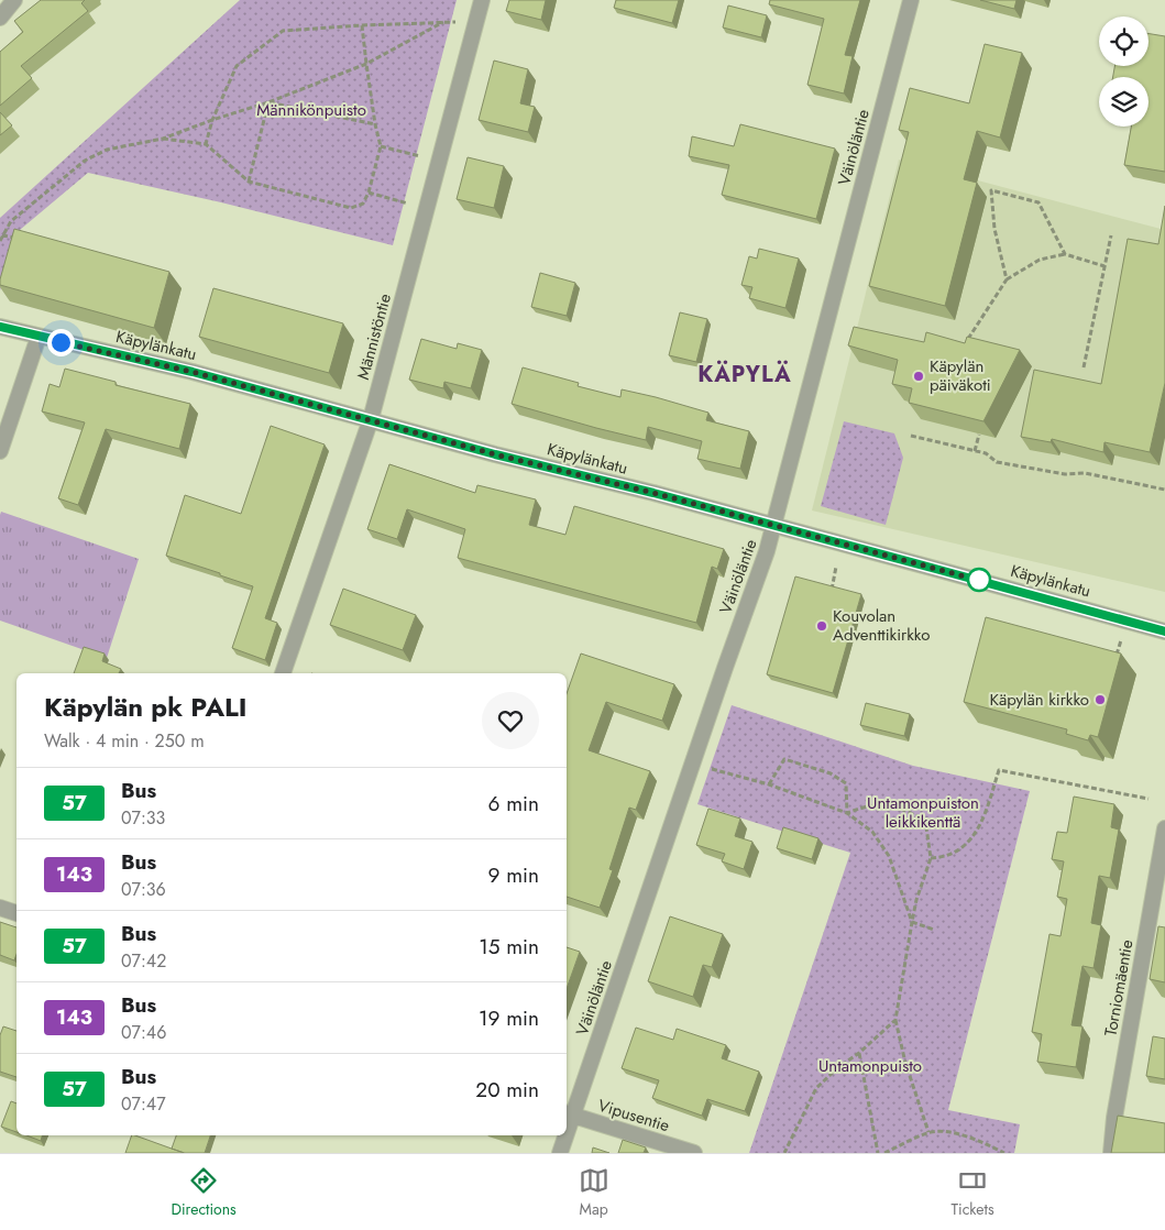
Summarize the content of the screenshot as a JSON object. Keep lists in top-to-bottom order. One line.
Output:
{"streets":{"street":["Väinöläntie","Männistöntie","Käpylänkatu","Torniomäentie","Vipusentie"]},"crossings":[["Väinöläntie","Käpylänkatu"],["Väinöläntie","Vipusentie"],["Männistöntie","Käpylänkatu"]],"districts":["KÄPYLÄ"],"parks":["Männikönpuisto","Untamonpuiston leikkikenttä","Untamonpuisto"],"places":["Käpylän päiväkoti","Kouvolan Adventtikirkko","Käpylän kirkko"],"lines":["bus line 57"],"page":{"heading":["Käpylän pk PALI","Walk · 4 min · 250 m"],"list":[{"mark":"57","name":"Bus","note":"07:33","value":"6 min"},{"mark":"143","name":"Bus","note":"07:36","value":"9 min"},{"mark":"57","name":"Bus","note":"07:42","value":"15 min"},{"mark":"143","name":"Bus","note":"07:46","value":"19 min"},{"mark":"57","name":"Bus","note":"07:47","value":"20 min"}],"tabs":["Directions","Map","Tickets"]}}
